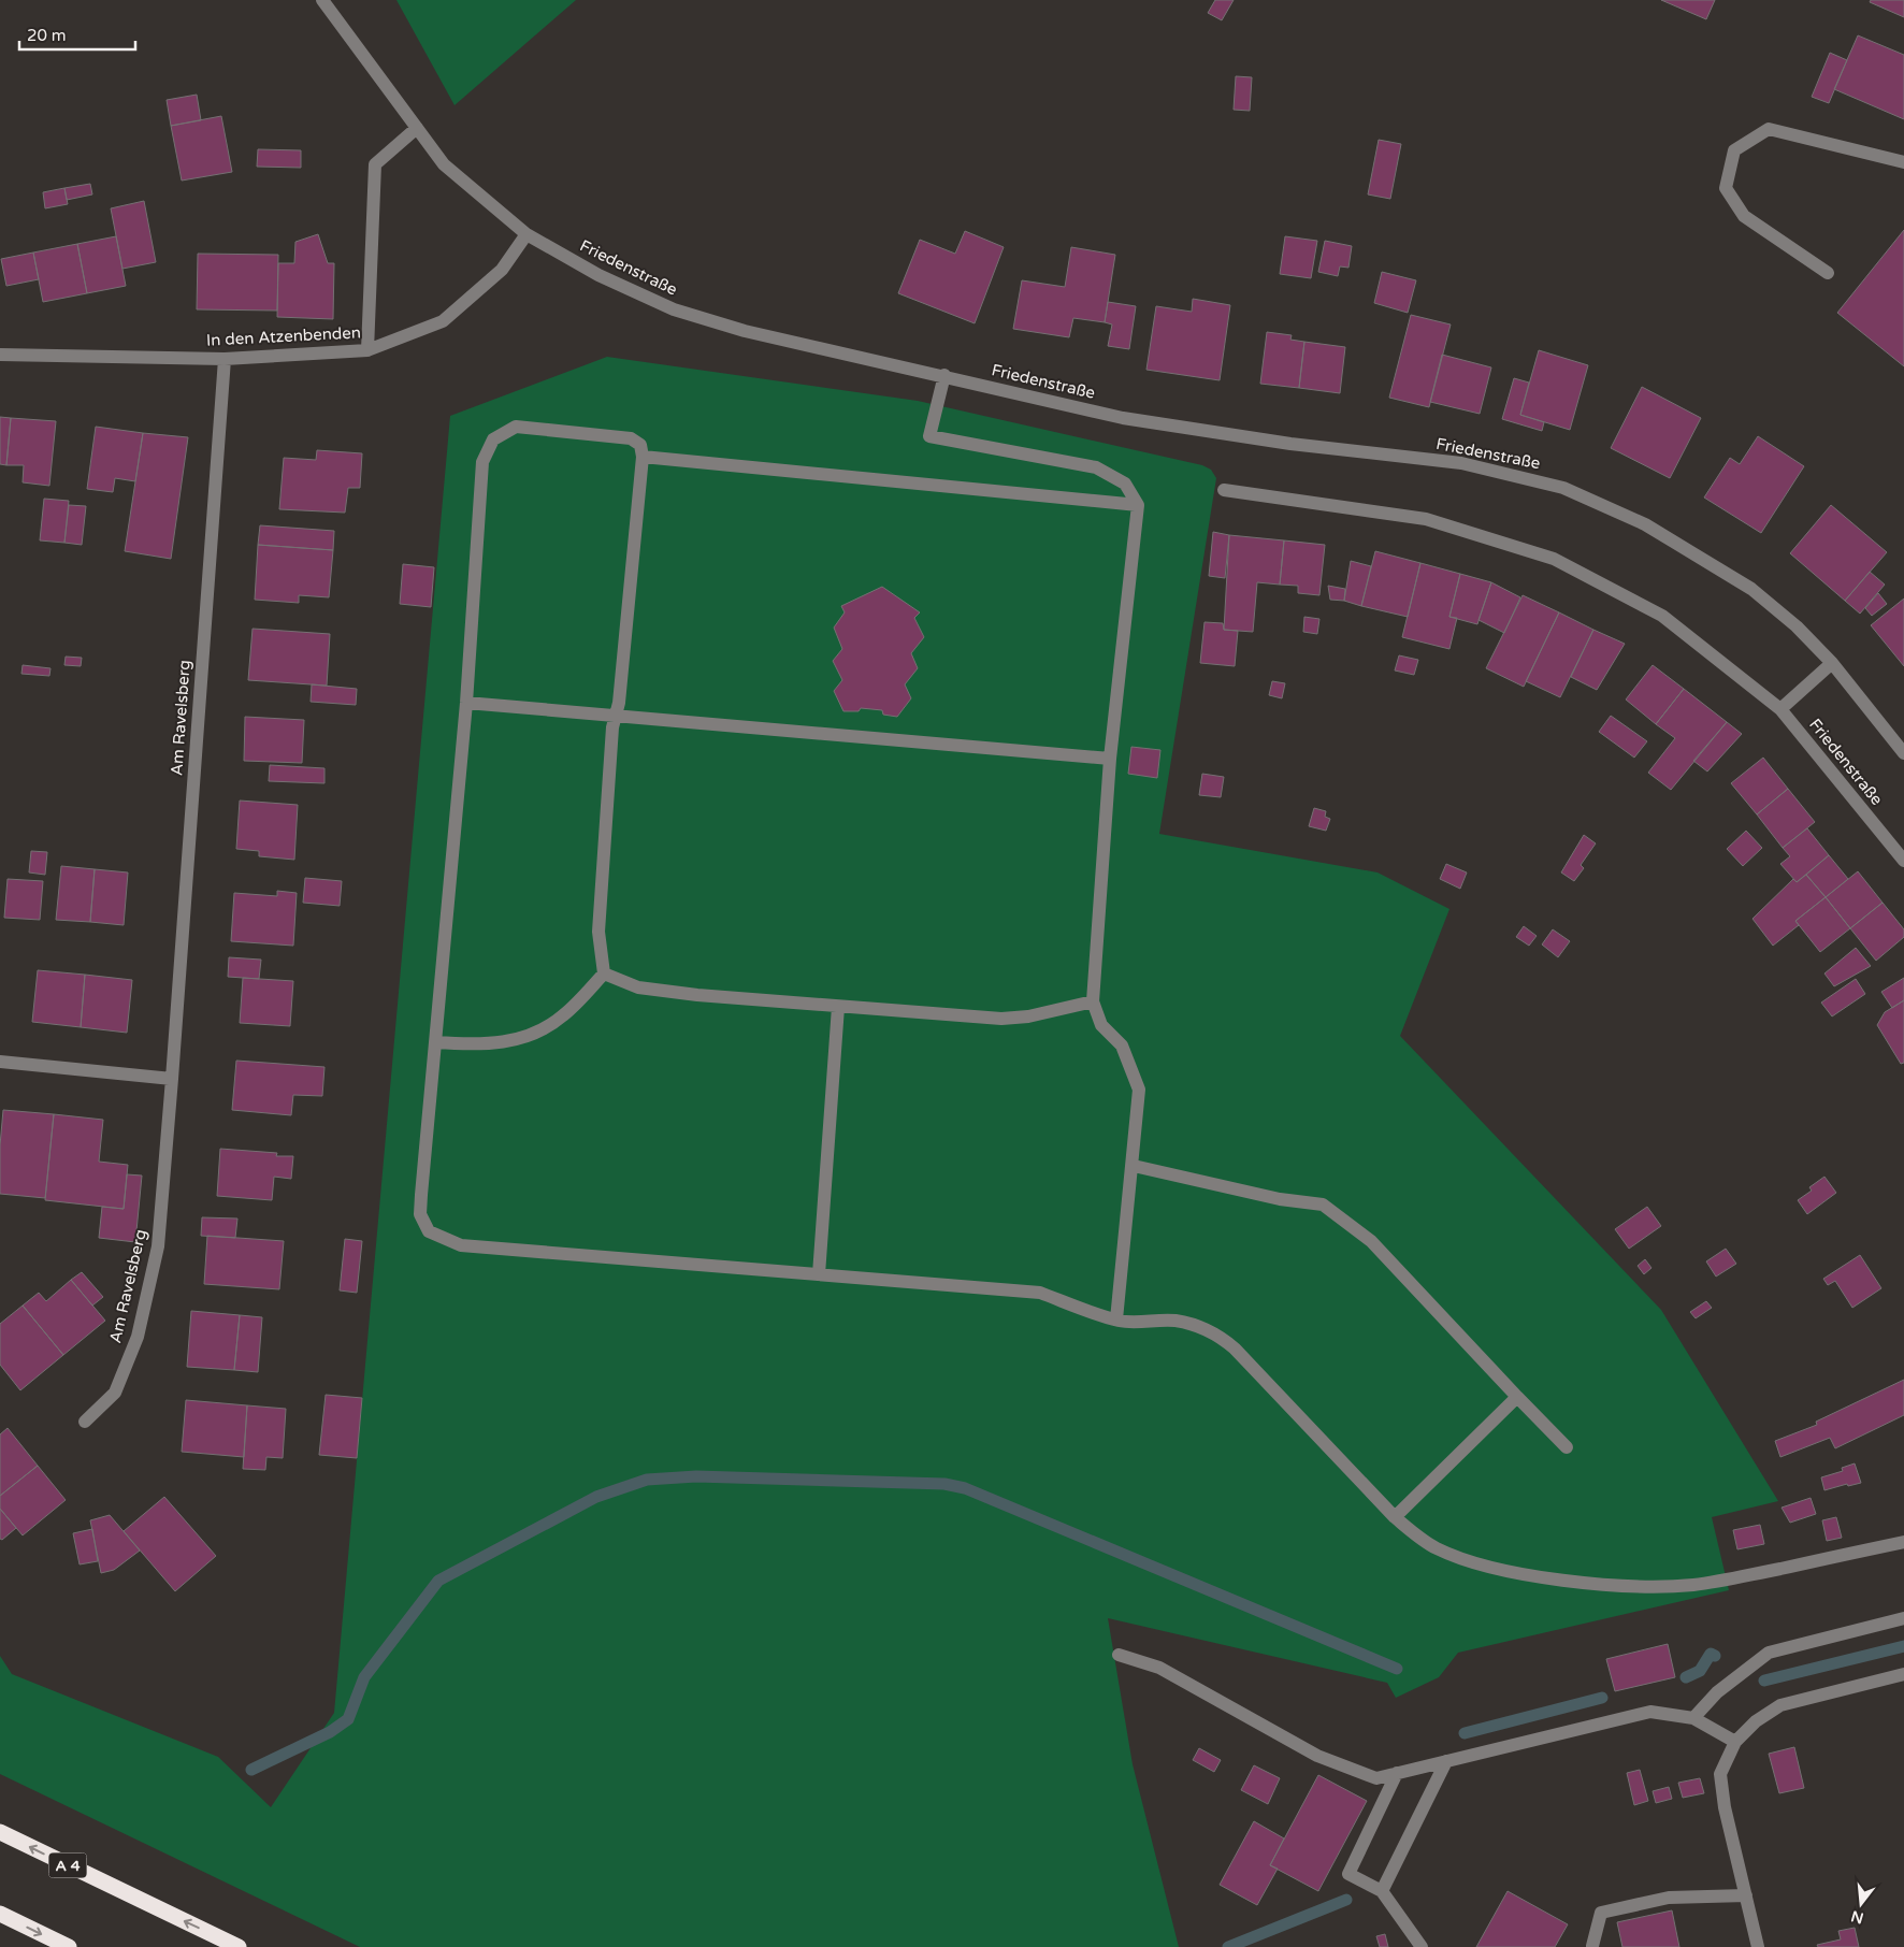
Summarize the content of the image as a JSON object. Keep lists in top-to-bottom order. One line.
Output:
{"streets":{"highway":["A 4"],"street":["Friedenstraße","In den Atzenbenden","Am Ravelsberg"]},"crossings":[["Friedenstraße","In den Atzenbenden"],["In den Atzenbenden","Am Ravelsberg"]],"scale_bar":"20 m","north":"bottom"}
